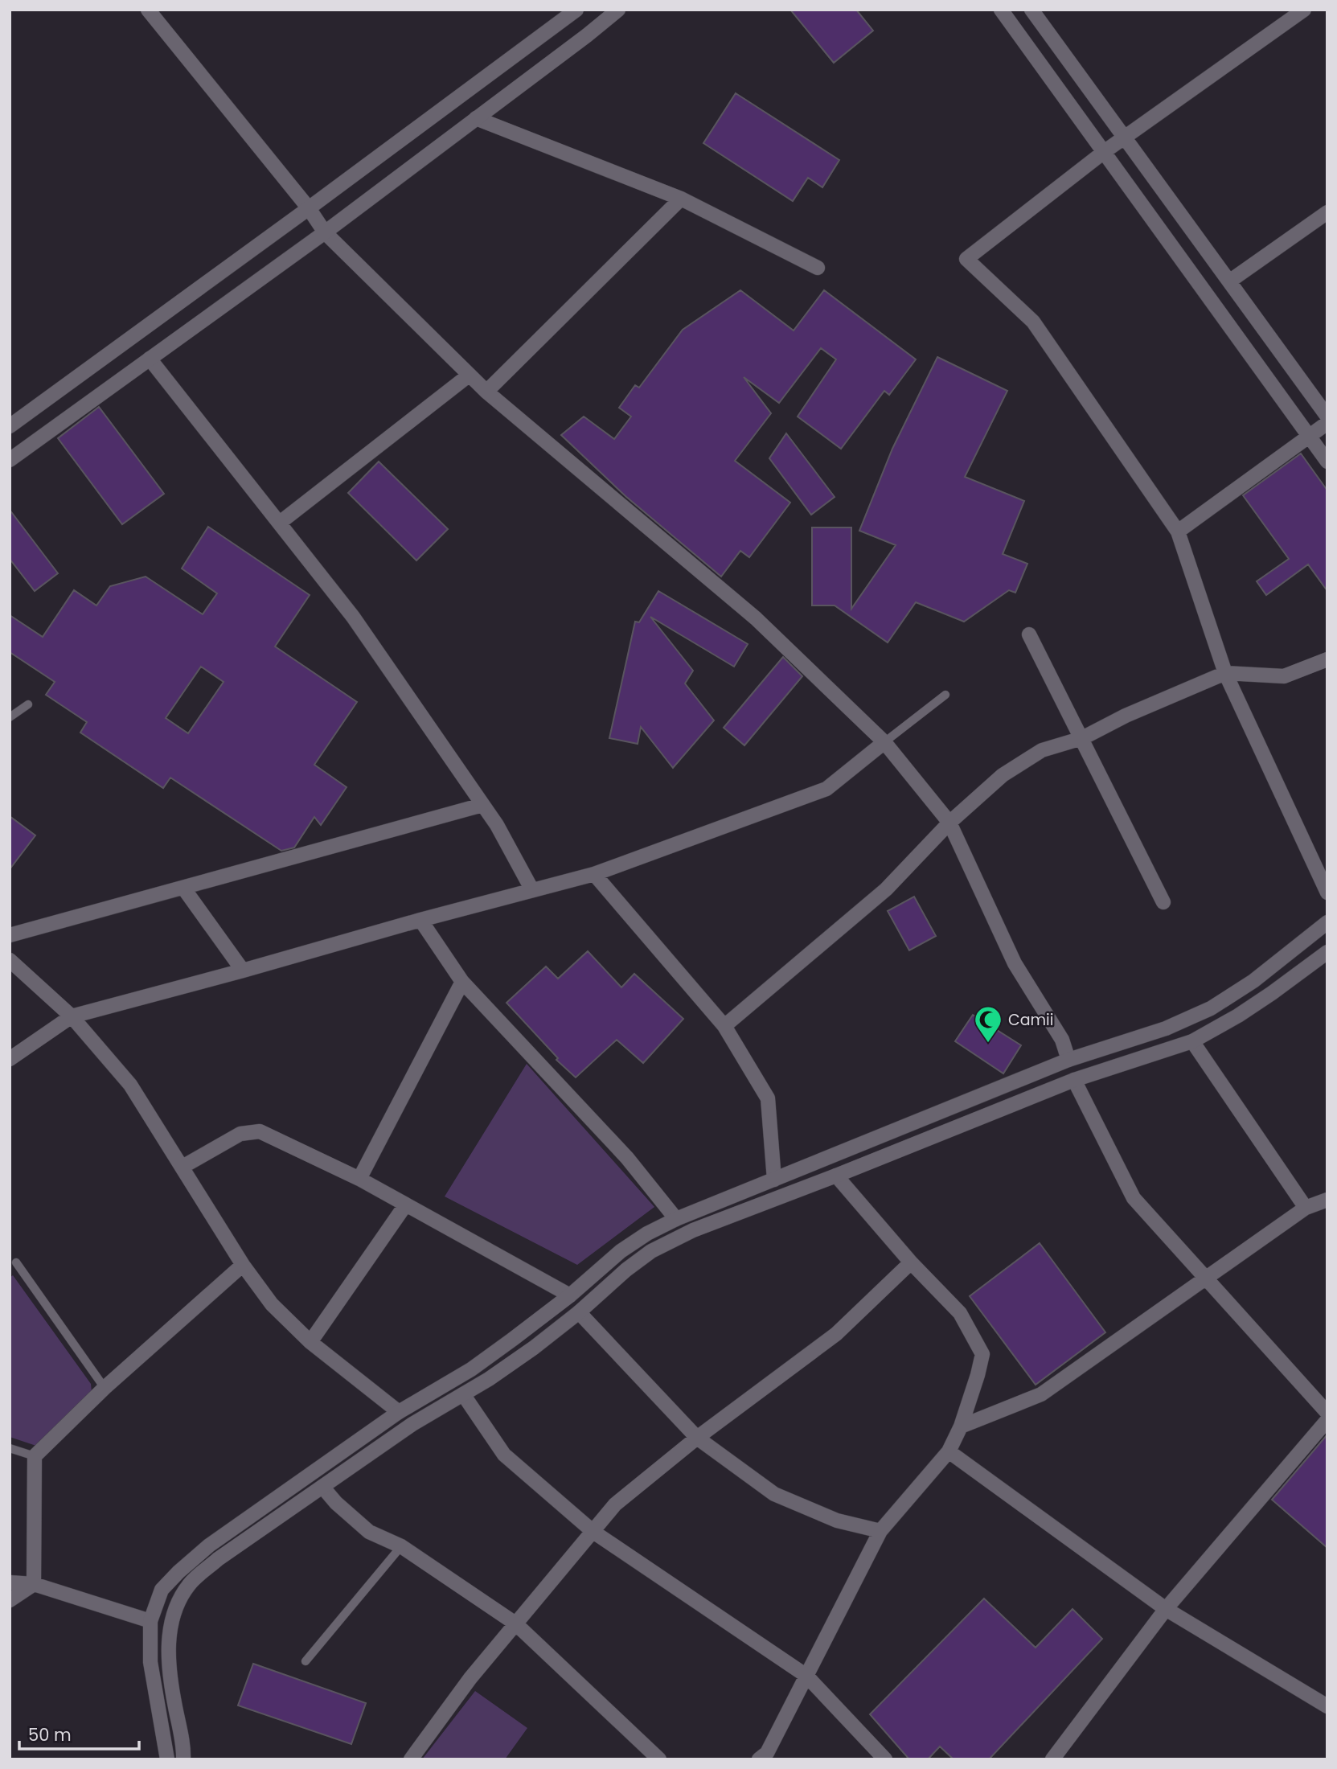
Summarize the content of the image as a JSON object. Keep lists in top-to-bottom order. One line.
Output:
{"places":{"mosque":["Camii"]},"scale_bar":"50 m"}
